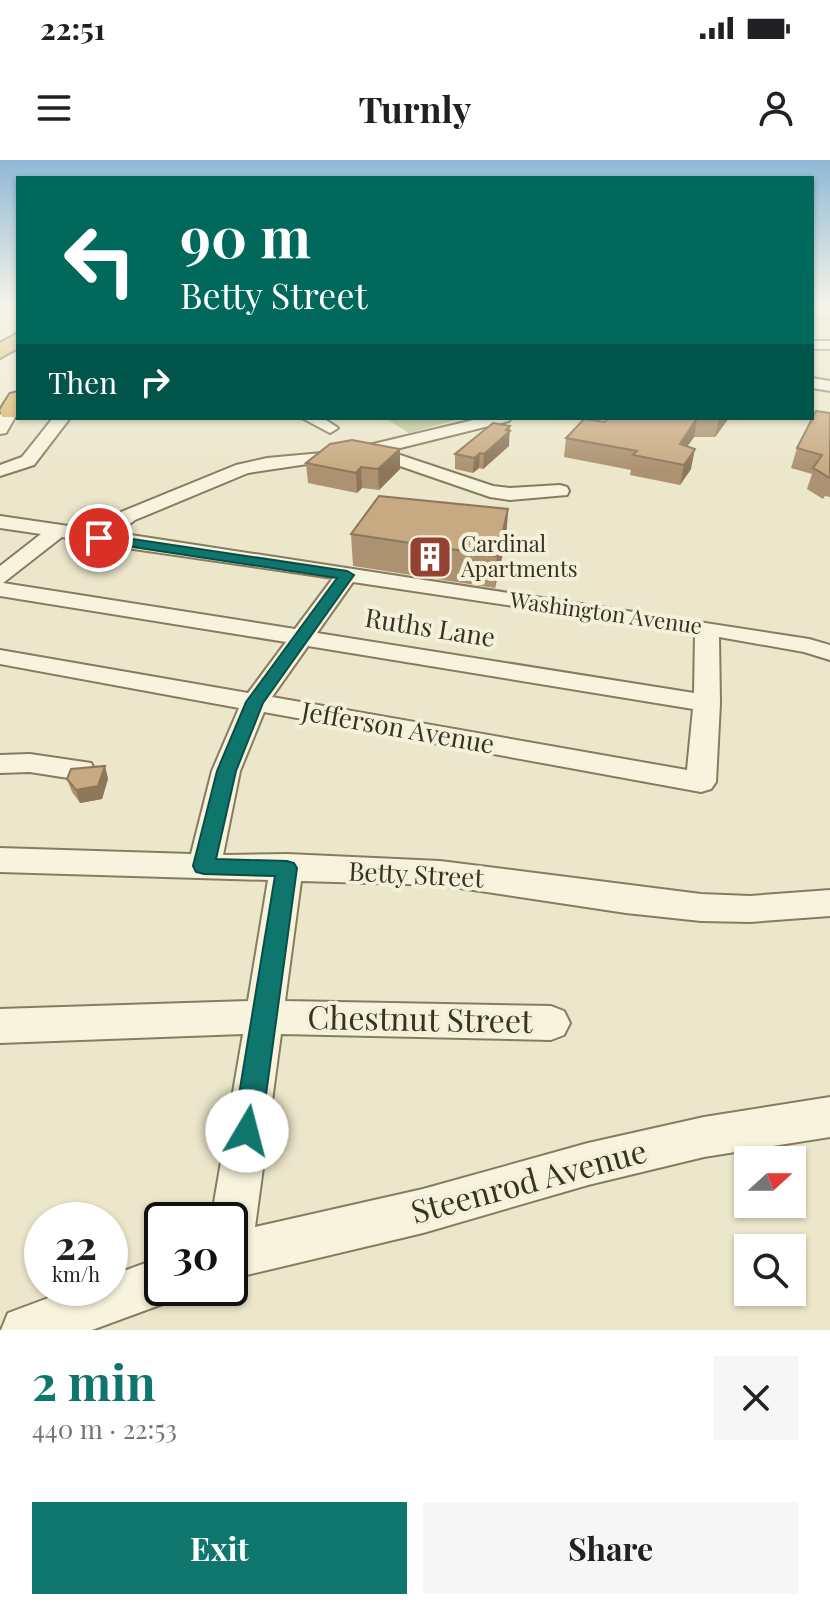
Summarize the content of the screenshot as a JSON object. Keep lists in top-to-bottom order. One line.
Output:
{"streets":{"street":["Washington Avenue","Ruths Lane","Jefferson Avenue","Betty Street","Chestnut Street","Steenrod Avenue"]},"crossings":[["Ruths Lane","Jefferson Avenue"]],"places":{"building":["Cardinal Apartments"]},"north":"right","page":{"status":"22:51","header":"Turnly","turn":["90 m","Betty Street"],"then":"Then","speed":"22 km/h","limit":"30","heading":["2 min","440 m · 22:53"],"buttons":["Exit","Share"]}}
